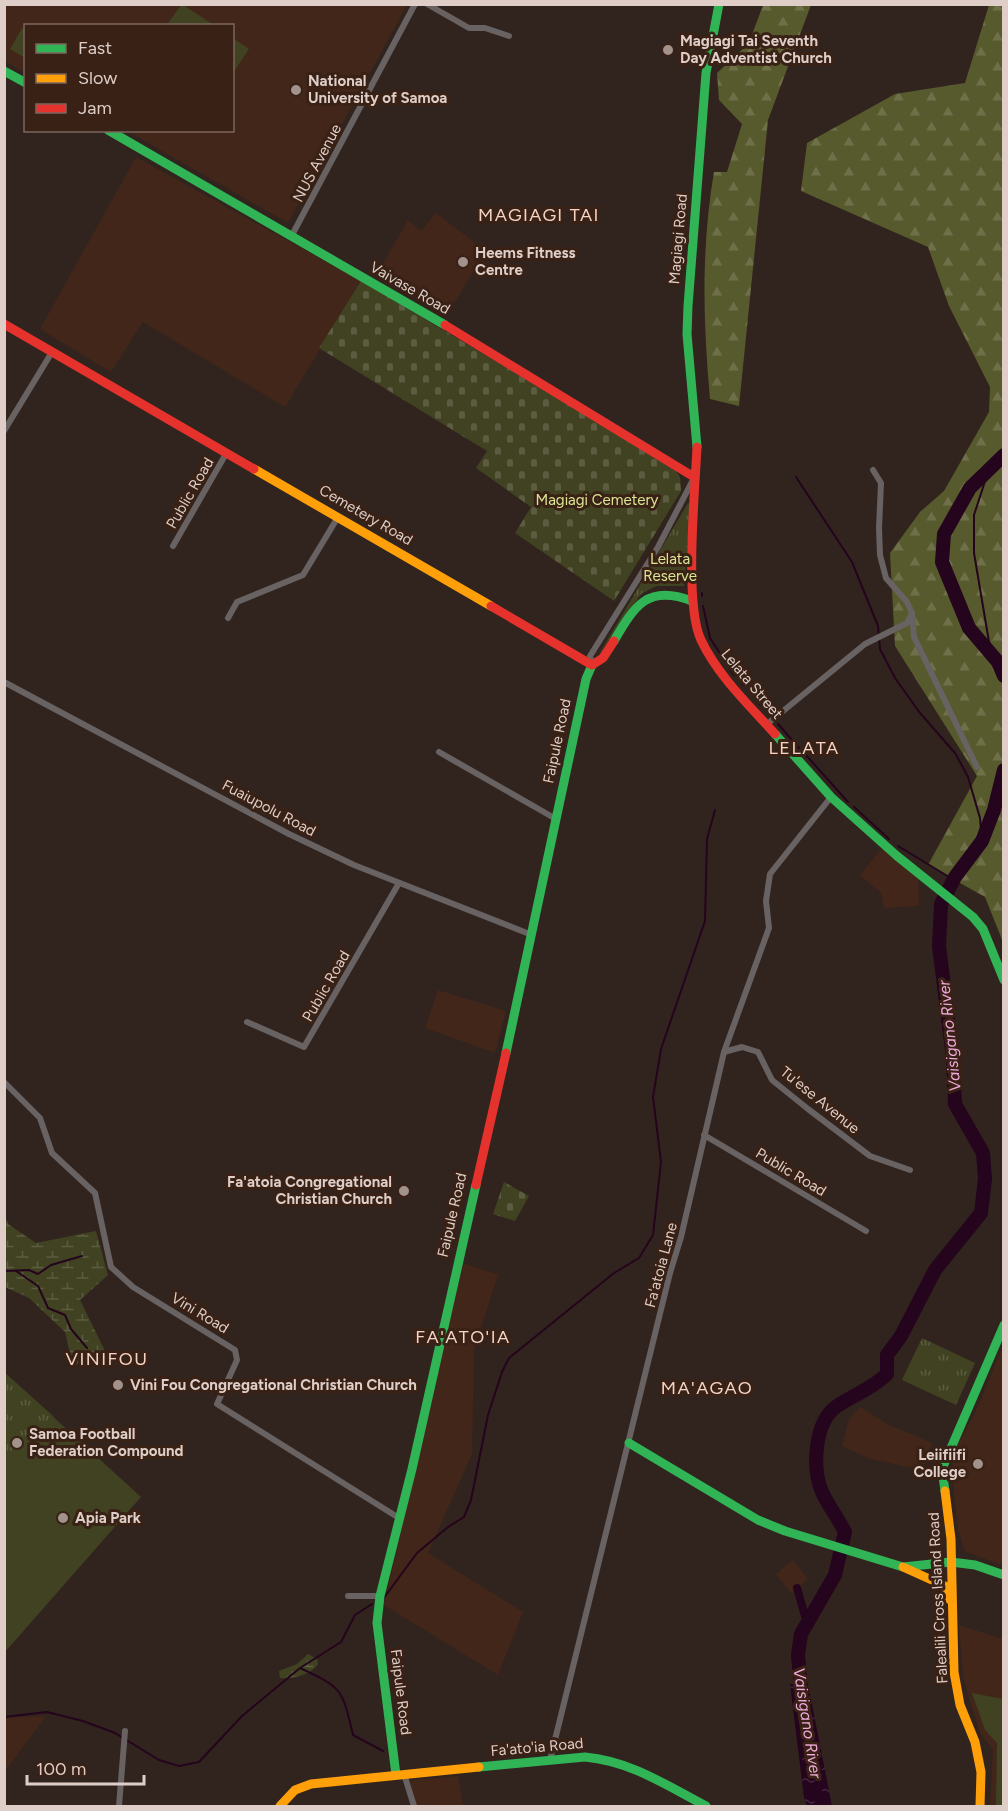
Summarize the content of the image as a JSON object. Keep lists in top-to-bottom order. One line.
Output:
{"streets":{"main road":["Magiagi Road","Vaivase Road","Cemetery Road","Lelata Street","Faipule Road","Falealili Cross Island Road","Fa'ato'ia Road"],"street":["NUS Avenue","Public Road","Fuaiupolu Road","Tu'ese Avenue","Fa'atoia Lane","Vini Road"]},"crossings":[["NUS Avenue","Vaivase Road"],["Magiagi Road","Vaivase Road"],["Magiagi Road","Lelata Street"],["Vaivase Road","Lelata Street"],["Public Road","Cemetery Road"],["Public Road","Fuaiupolu Road"],["Public Road","Fa'atoia Lane"],["Cemetery Road","Faipule Road"],["Lelata Street","Fa'atoia Lane"],["Faipule Road","Fuaiupolu Road"],["Faipule Road","Vini Road"],["Faipule Road","Fa'ato'ia Road"],["Tu'ese Avenue","Fa'atoia Lane"],["Fa'atoia Lane","Fa'ato'ia Road"]],"districts":["MAGIAGI TAI","LELATA","FA'ATO'IA","VINIFOU","MA'AGAO"],"water":["Vaisigano River"],"parks":["Magiagi Cemetery","Lelata Reserve"],"places":["Magiagi Tai Seventh Day Adventist Church","National University of Samoa","Heems Fitness Centre","Fa'atoia Congregational Christian Church","Vini Fou Congregational Christian Church","Samoa Football Federation Compound","Leiifiifi College","Apia Park"],"legend":["Fast","Slow","Jam"],"scale_bar":"100 m"}
